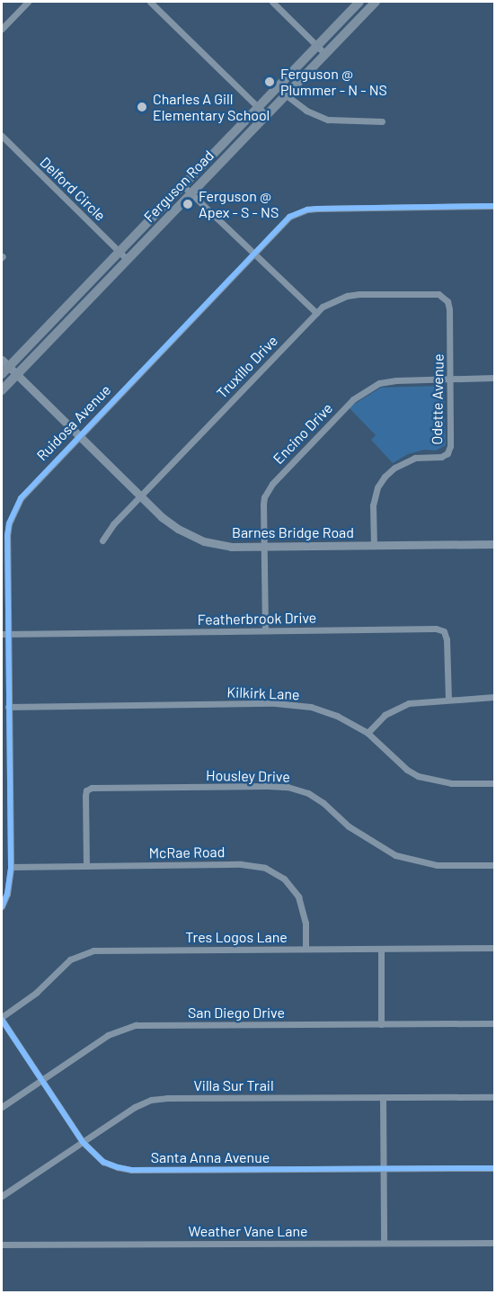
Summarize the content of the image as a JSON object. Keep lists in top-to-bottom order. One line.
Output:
{"streets":{"main road":["Ferguson Road"],"street":["Delford Circle","Truxillo Drive","Odette Avenue","Ruidosa Avenue","Encino Drive","Barnes Bridge Road","Featherbrook Drive","Kilkirk Lane","Housley Drive","McRae Road","Tres Logos Lane","San Diego Drive","Villa Sur Trail","Santa Anna Avenue","Weather Vane Lane"]},"crossings":[["Ferguson Road","Delford Circle"],["Ferguson Road","Barnes Bridge Road"],["Truxillo Drive","Odette Avenue"],["Truxillo Drive","Barnes Bridge Road"],["Odette Avenue","Encino Drive"],["Odette Avenue","Barnes Bridge Road"],["Ruidosa Avenue","Barnes Bridge Road"],["Ruidosa Avenue","Featherbrook Drive"],["Ruidosa Avenue","Kilkirk Lane"],["Ruidosa Avenue","McRae Road"],["Encino Drive","Barnes Bridge Road"],["Encino Drive","Featherbrook Drive"],["Housley Drive","McRae Road"],["McRae Road","Tres Logos Lane"],["Tres Logos Lane","Santa Anna Avenue"],["San Diego Drive","Santa Anna Avenue"],["Villa Sur Trail","Santa Anna Avenue"]],"places":["Ferguson @ Plummer - N - NS","Charles A Gill Elementary School","Ferguson @ Apex - S - NS"]}
